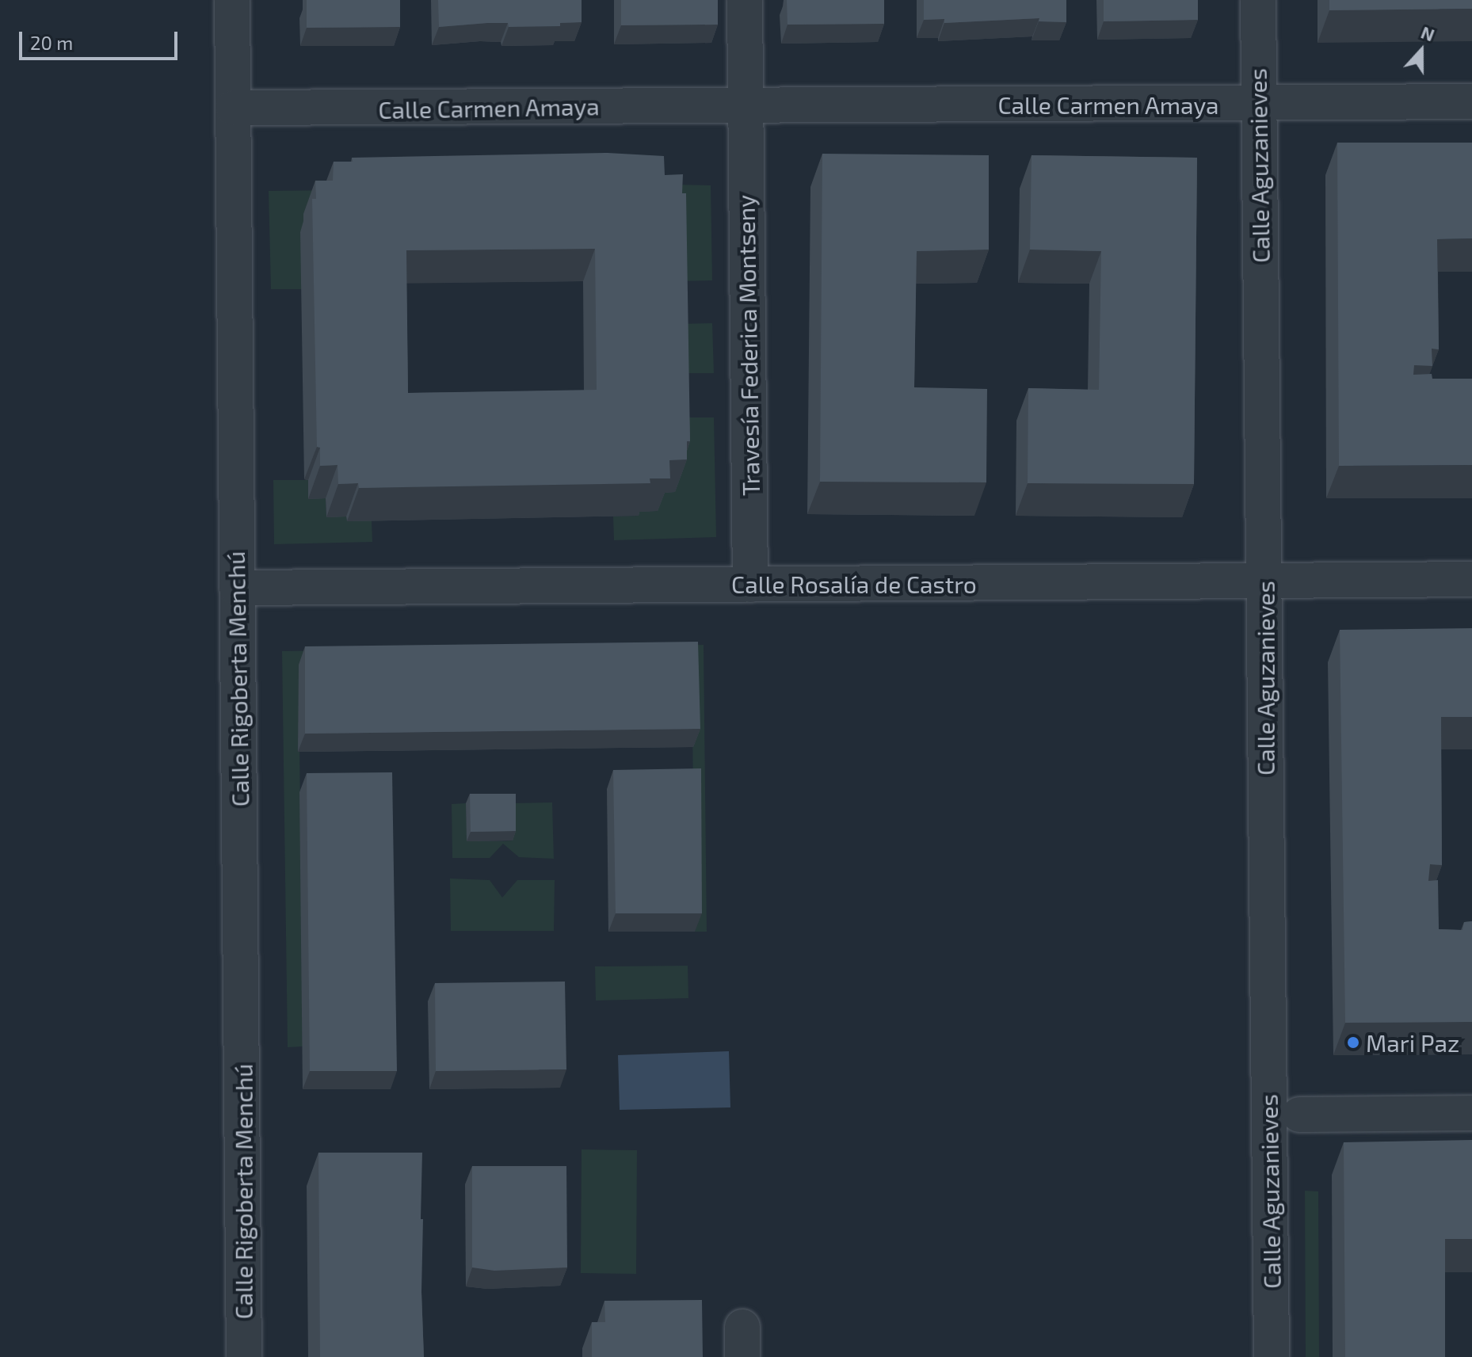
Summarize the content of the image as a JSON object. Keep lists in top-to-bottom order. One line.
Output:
{"streets":{"street":["Calle Carmen Amaya","Calle Aguzanieves","Travesía Federica Montseny","Calle Rosalía de Castro","Calle Rigoberta Menchú"]},"crossings":[["Calle Carmen Amaya","Calle Aguzanieves"],["Calle Carmen Amaya","Travesía Federica Montseny"],["Calle Carmen Amaya","Calle Rigoberta Menchú"],["Calle Aguzanieves","Calle Rosalía de Castro"],["Travesía Federica Montseny","Calle Rosalía de Castro"],["Calle Rosalía de Castro","Calle Rigoberta Menchú"]],"places":["Mari Paz"],"scale_bar":"20 m","north":"top"}
